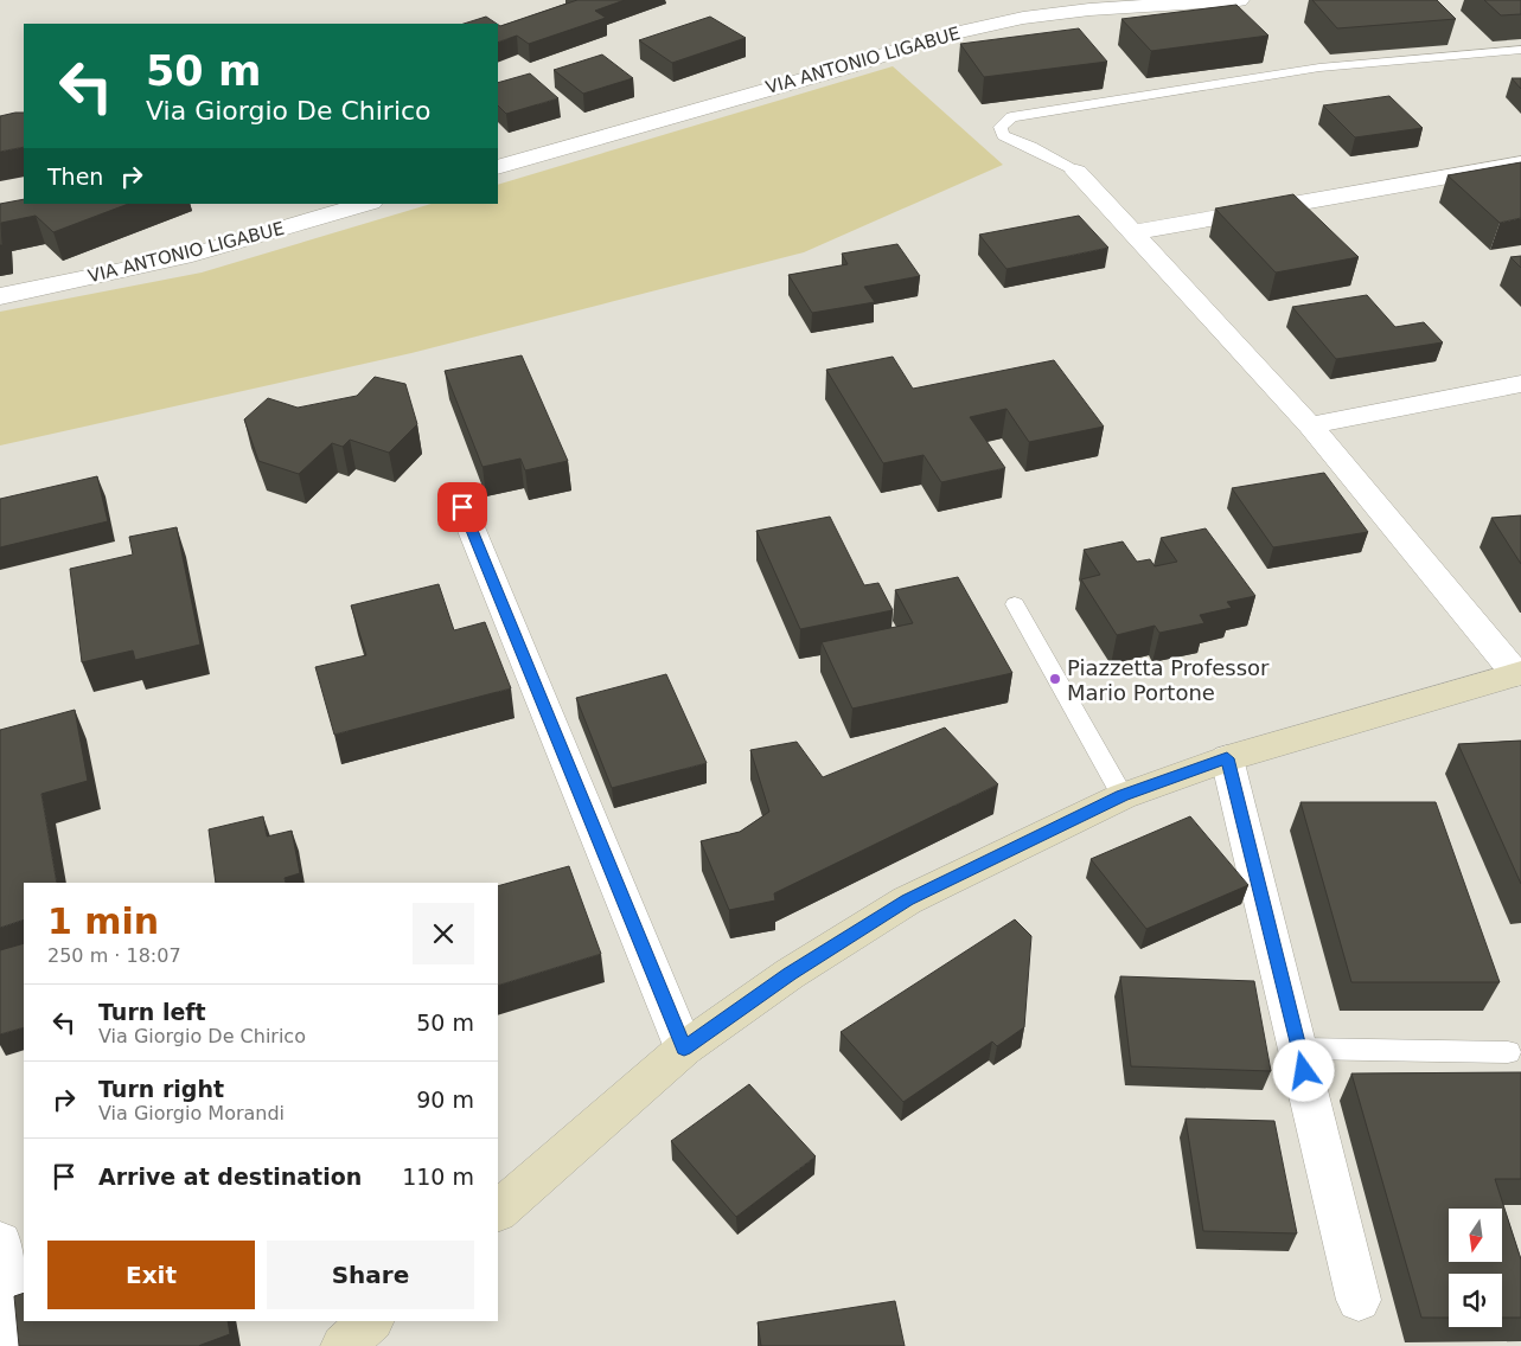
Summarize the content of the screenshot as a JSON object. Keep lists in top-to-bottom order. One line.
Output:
{"streets":{"street":["VIA ANTONIO LIGABUE"]},"places":["Piazzetta Professor Mario Portone"],"north":"bottom","page":{"turn":["50 m","Via Giorgio De Chirico"],"then":"Then","heading":["1 min","250 m · 18:07"],"list":[{"name":"Turn left","note":"Via Giorgio De Chirico","value":"50 m"},{"name":"Turn right","note":"Via Giorgio Morandi","value":"90 m"},{"name":"Arrive at destination","value":"110 m"}],"buttons":["Exit","Share"]}}
